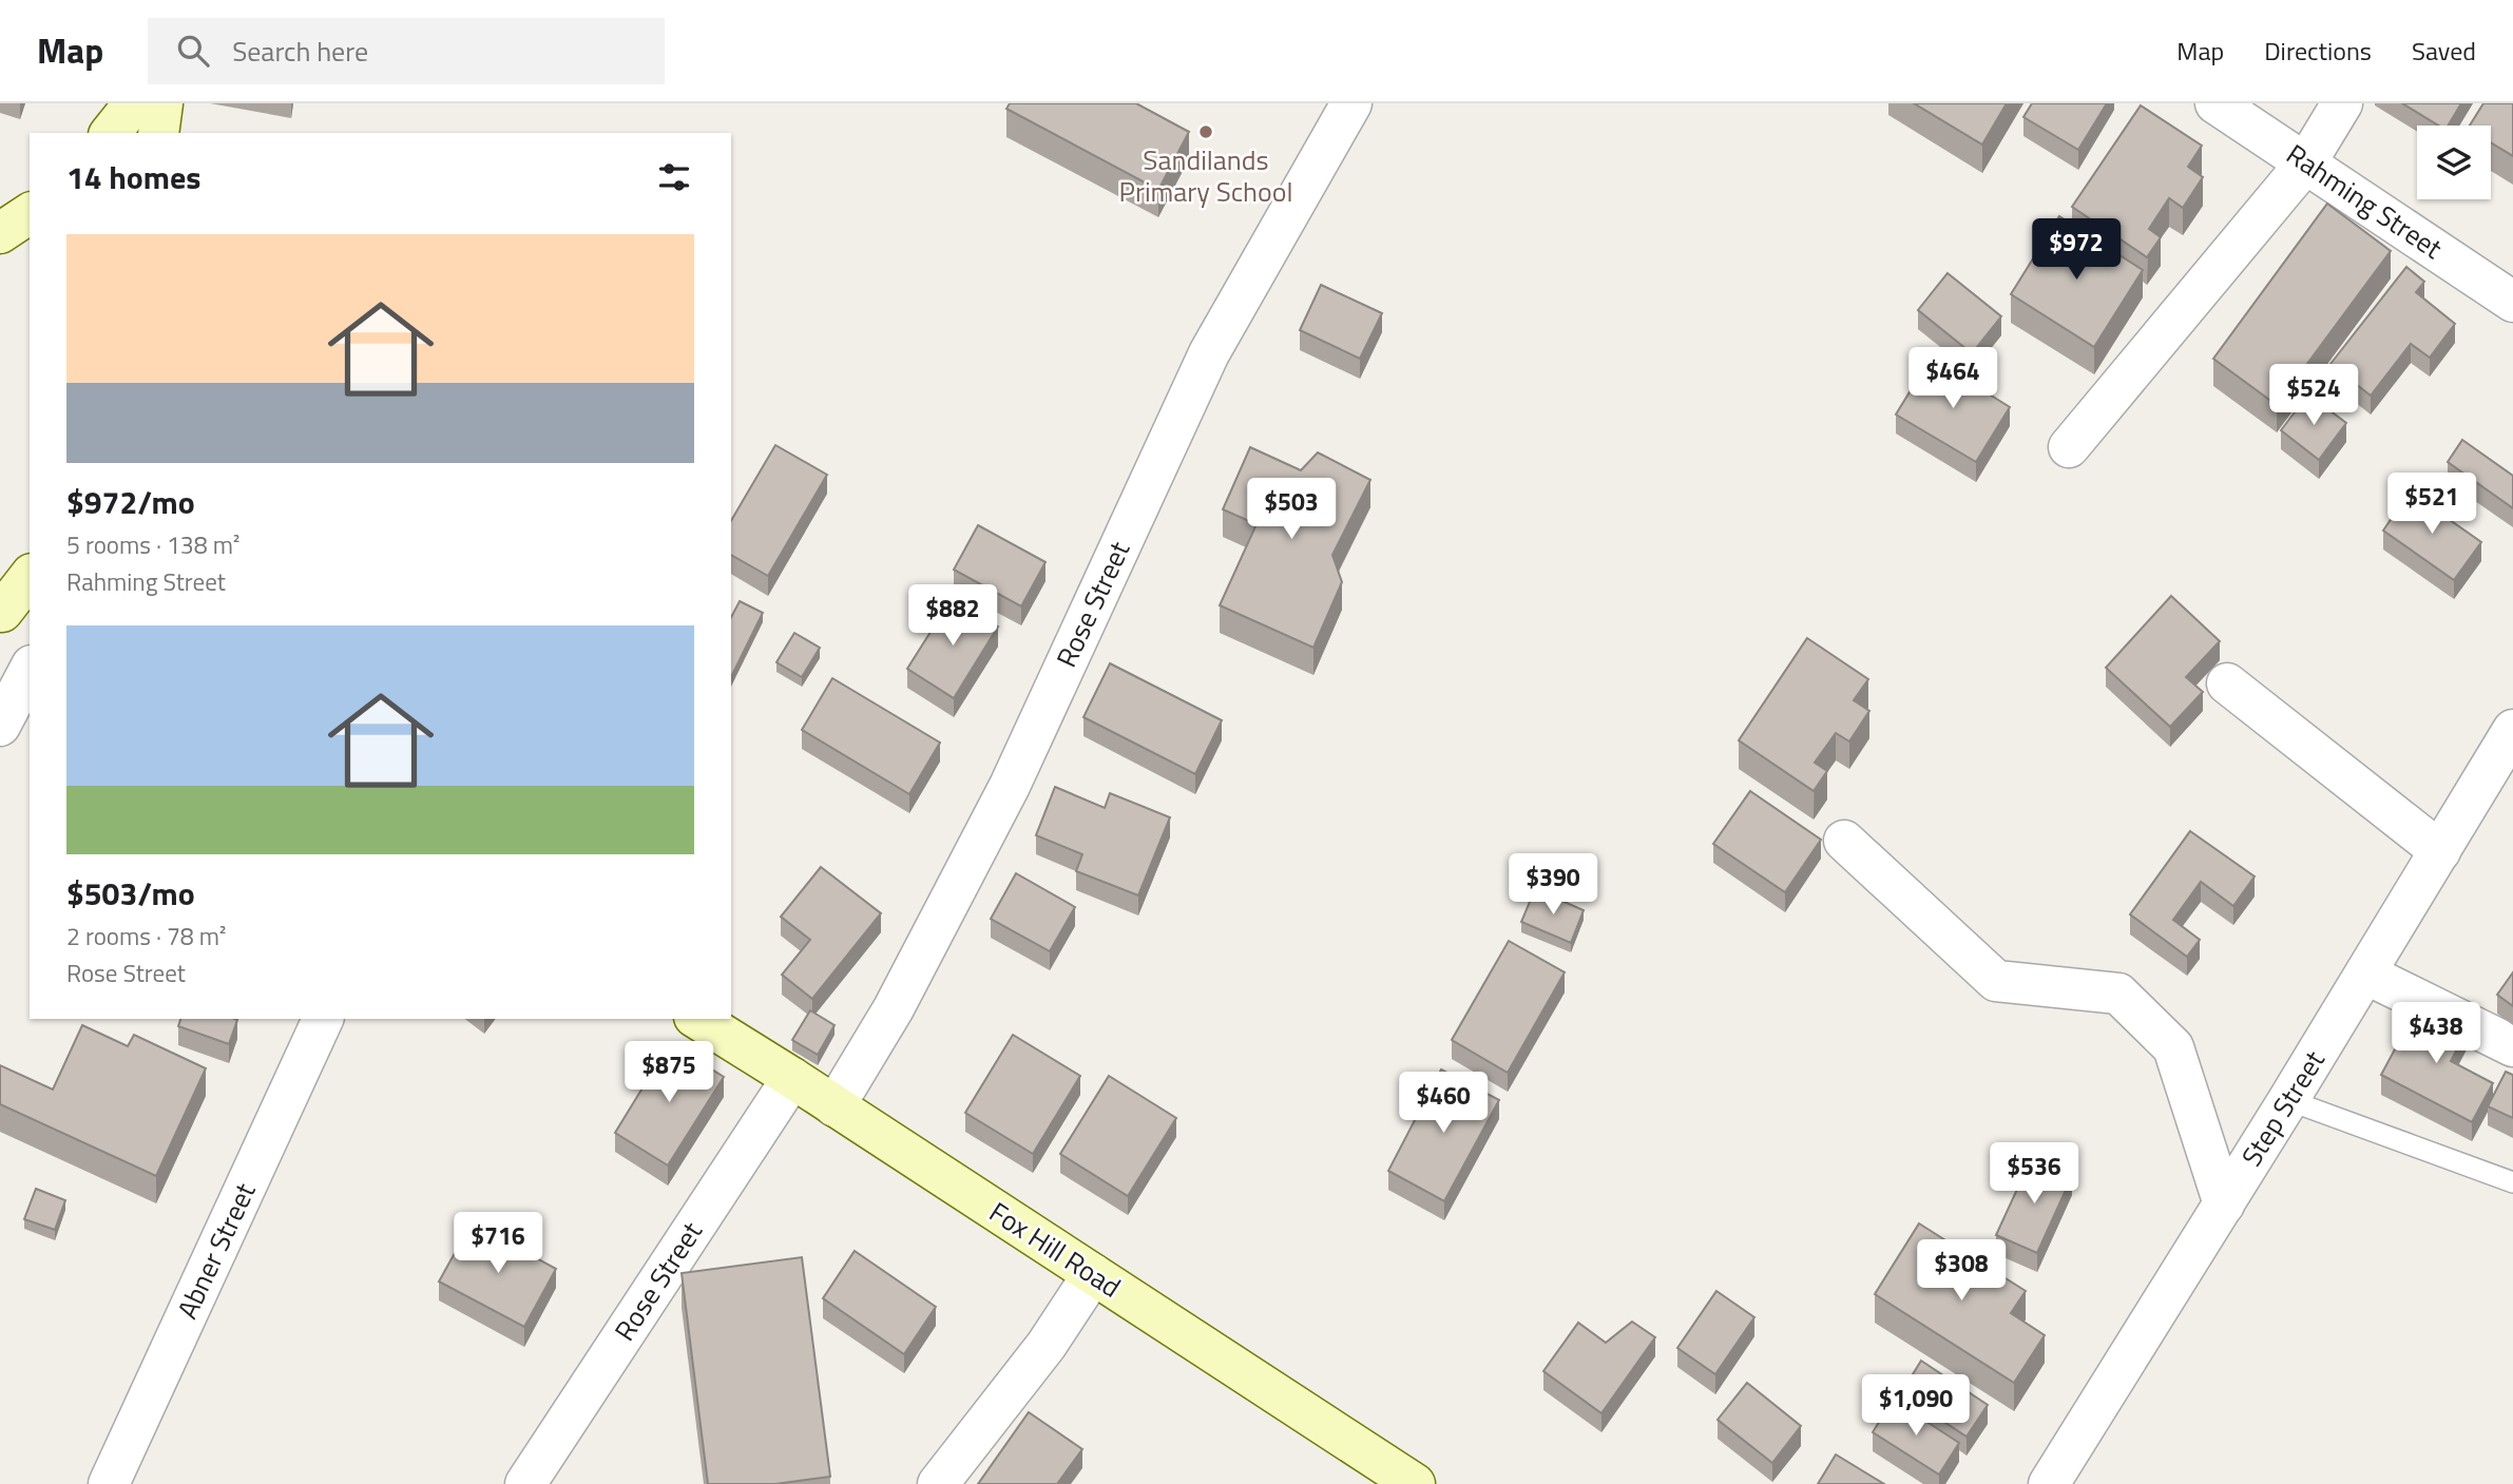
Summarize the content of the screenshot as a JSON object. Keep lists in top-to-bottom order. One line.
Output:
{"streets":{"main road":["Fox Hill Road"],"street":["Rahming Street","Rose Street","Step Street","Abner Street"]},"crossings":[["Rose Street","Fox Hill Road"]],"places":["Sandilands Primary School"],"page":{"header":"Map","search":"Search here","nav":["Map","Directions","Saved"],"heading":"14 homes","price":["$972","$464","$524","$521","$503","$882","$390","$438","$875","$460","$536","$716","$308","$1,090"],"list":[{"name":"$972/mo","note":"5 rooms · 138 m² · Rahming Street"},{"name":"$503/mo","note":"2 rooms · 78 m² · Rose Street"}]}}
